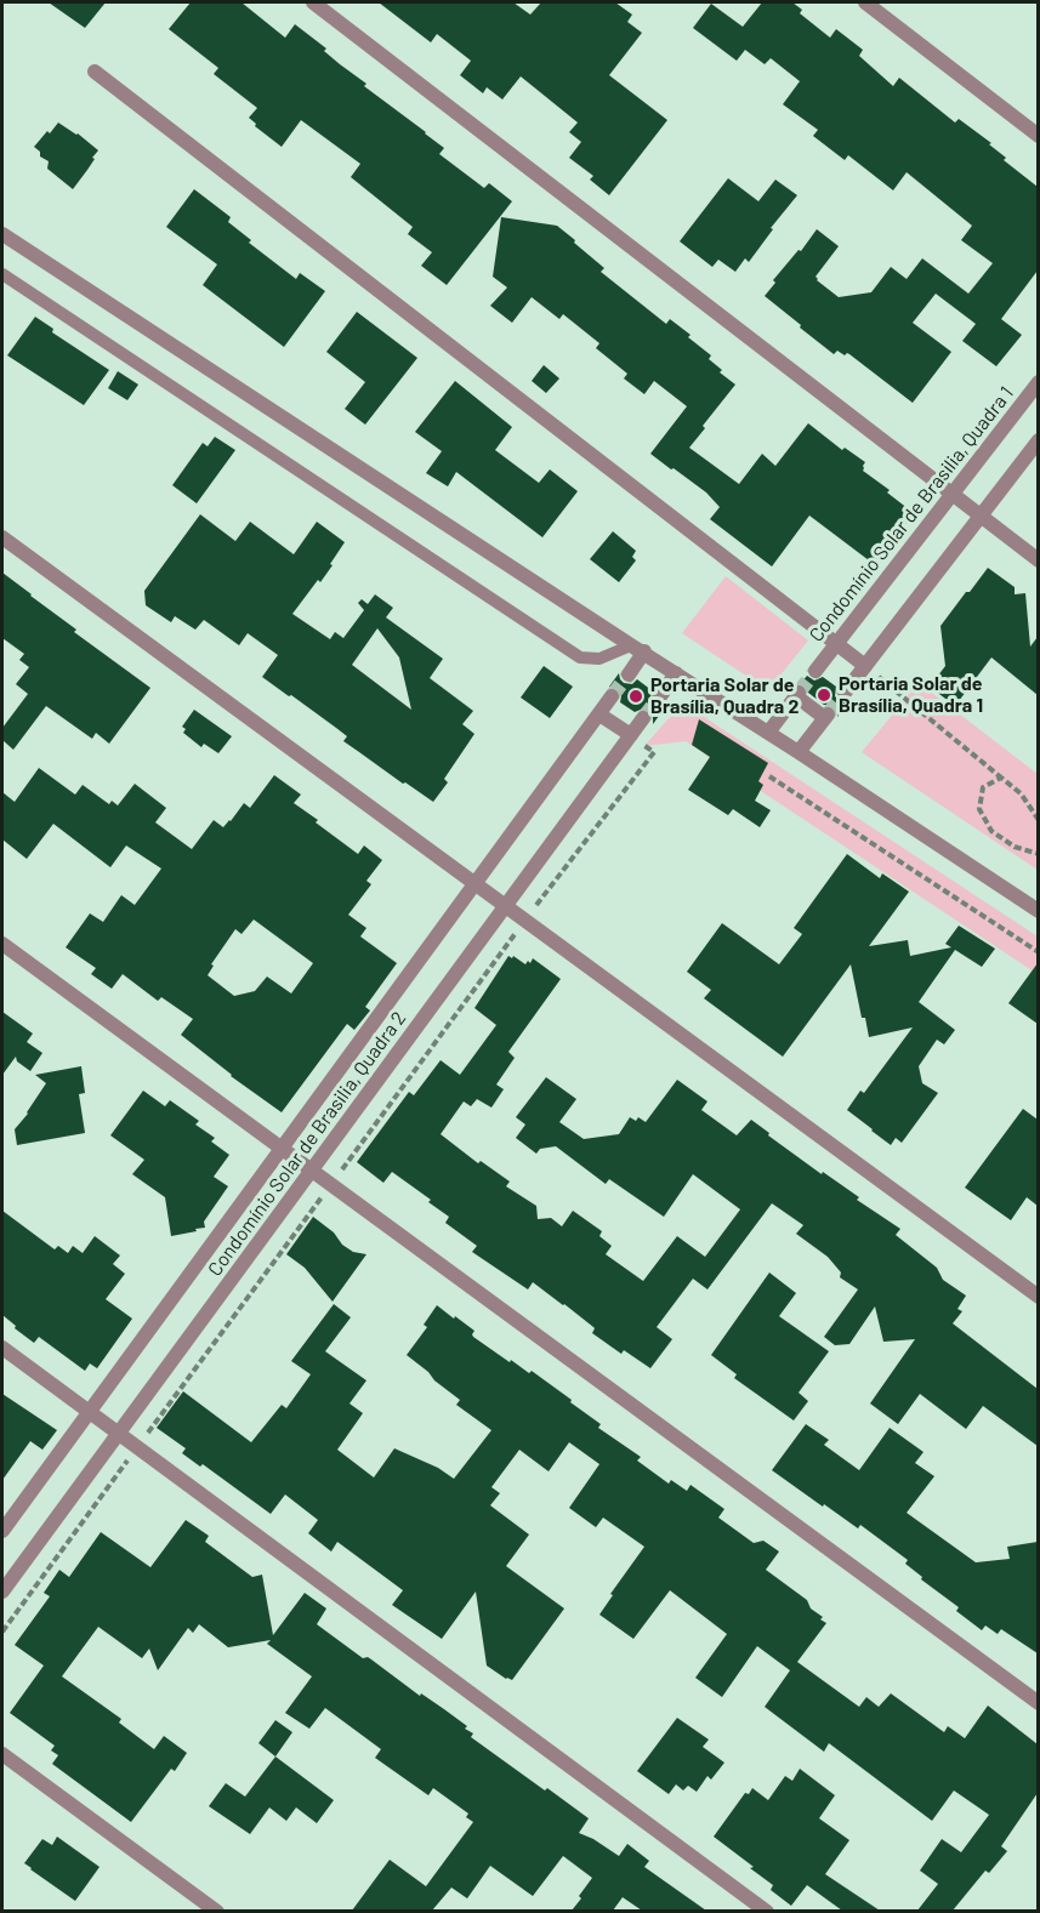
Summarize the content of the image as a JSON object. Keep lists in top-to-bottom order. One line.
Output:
{"streets":{"street":["Condomínio Solar de Brasilia, Quadra 1","Condomínio Solar de Brasilia, Quadra 2"]},"places":["Portaria Solar de Brasília, Quadra 1","Portaria Solar de Brasília, Quadra 2"]}
